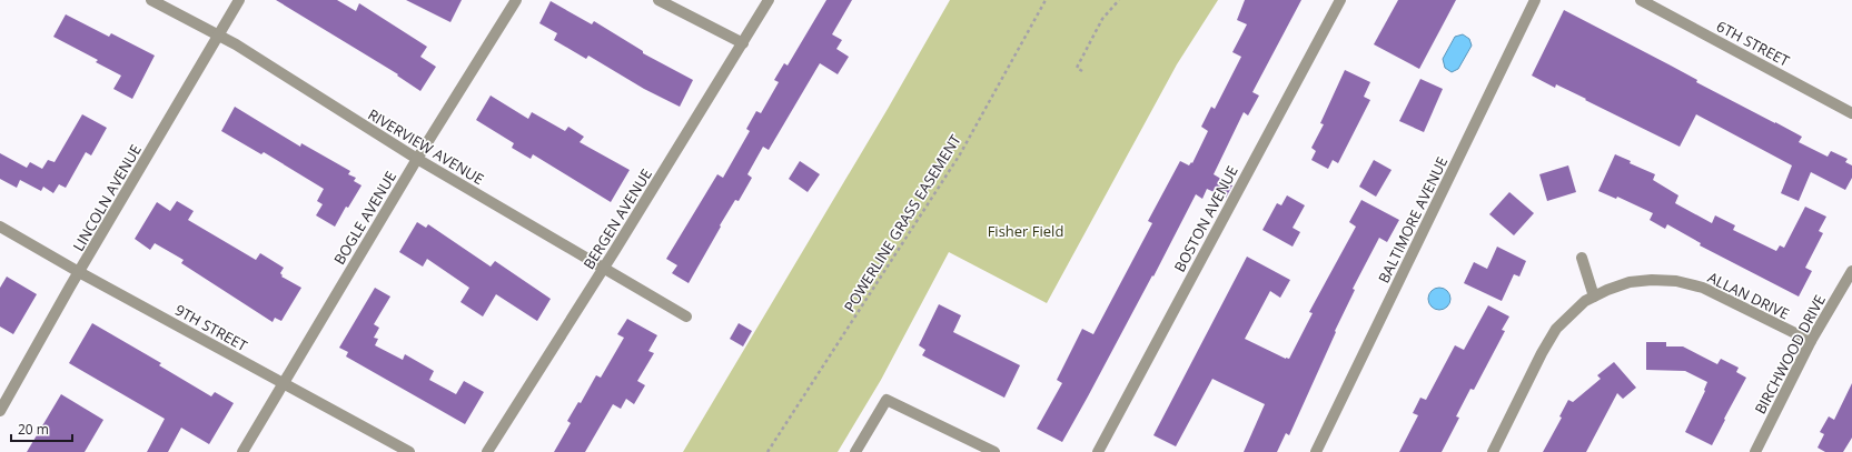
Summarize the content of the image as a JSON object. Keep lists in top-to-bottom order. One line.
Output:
{"streets":{"street":["6TH STREET","RIVERVIEW AVENUE","LINCOLN AVENUE","BOGLE AVENUE","BERGEN AVENUE","BOSTON AVENUE","BALTIMORE AVENUE","ALLAN DRIVE","9TH STREET","BIRCHWOOD DRIVE"],"path":["POWERLINE GRASS EASEMENT"]},"crossings":[["RIVERVIEW AVENUE","LINCOLN AVENUE"],["RIVERVIEW AVENUE","BOGLE AVENUE"],["RIVERVIEW AVENUE","BERGEN AVENUE"],["LINCOLN AVENUE","9TH STREET"],["BOGLE AVENUE","9TH STREET"],["ALLAN DRIVE","BIRCHWOOD DRIVE"]],"parks":["Fisher Field"],"scale_bar":"20 m"}
